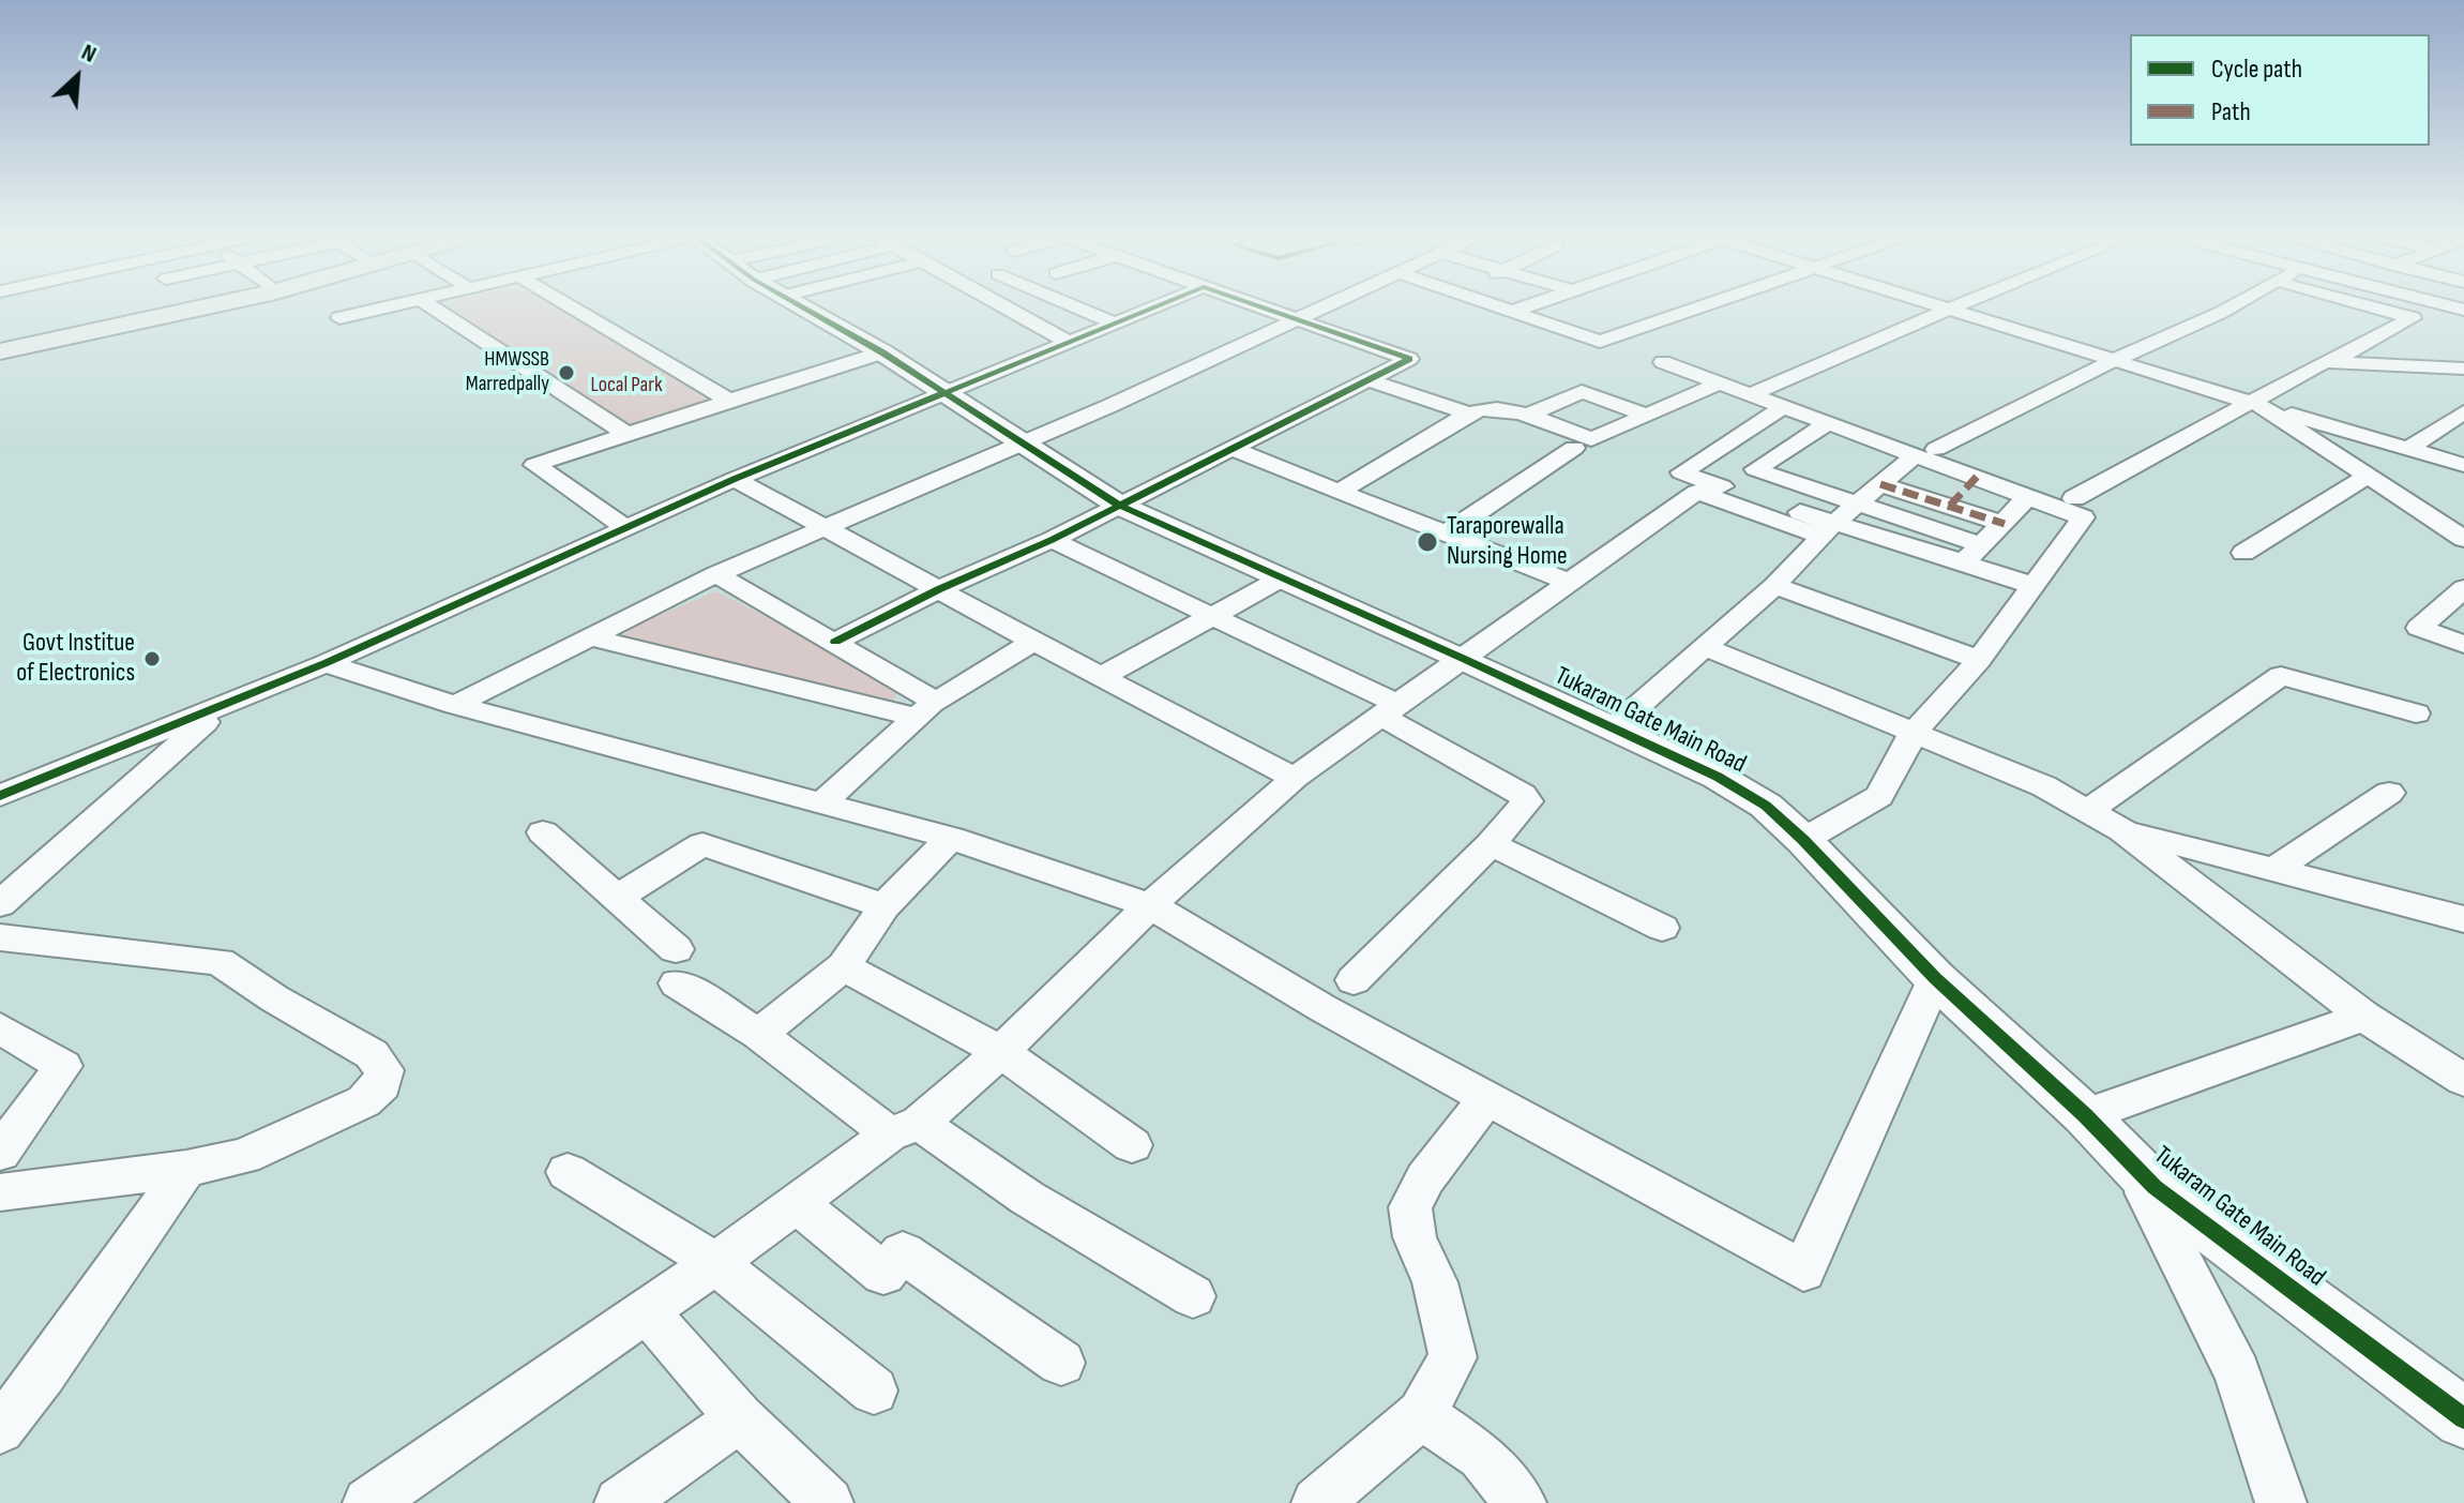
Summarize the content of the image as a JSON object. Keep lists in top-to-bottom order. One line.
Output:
{"streets":{"street":["Tukaram Gate Main Road"]},"parks":["Local Park"],"places":["HMWSSB Marredpally","Taraporewalla Nursing Home","Govt Institue of Electronics"],"legend":["Cycle path","Path"],"north":"top right"}
